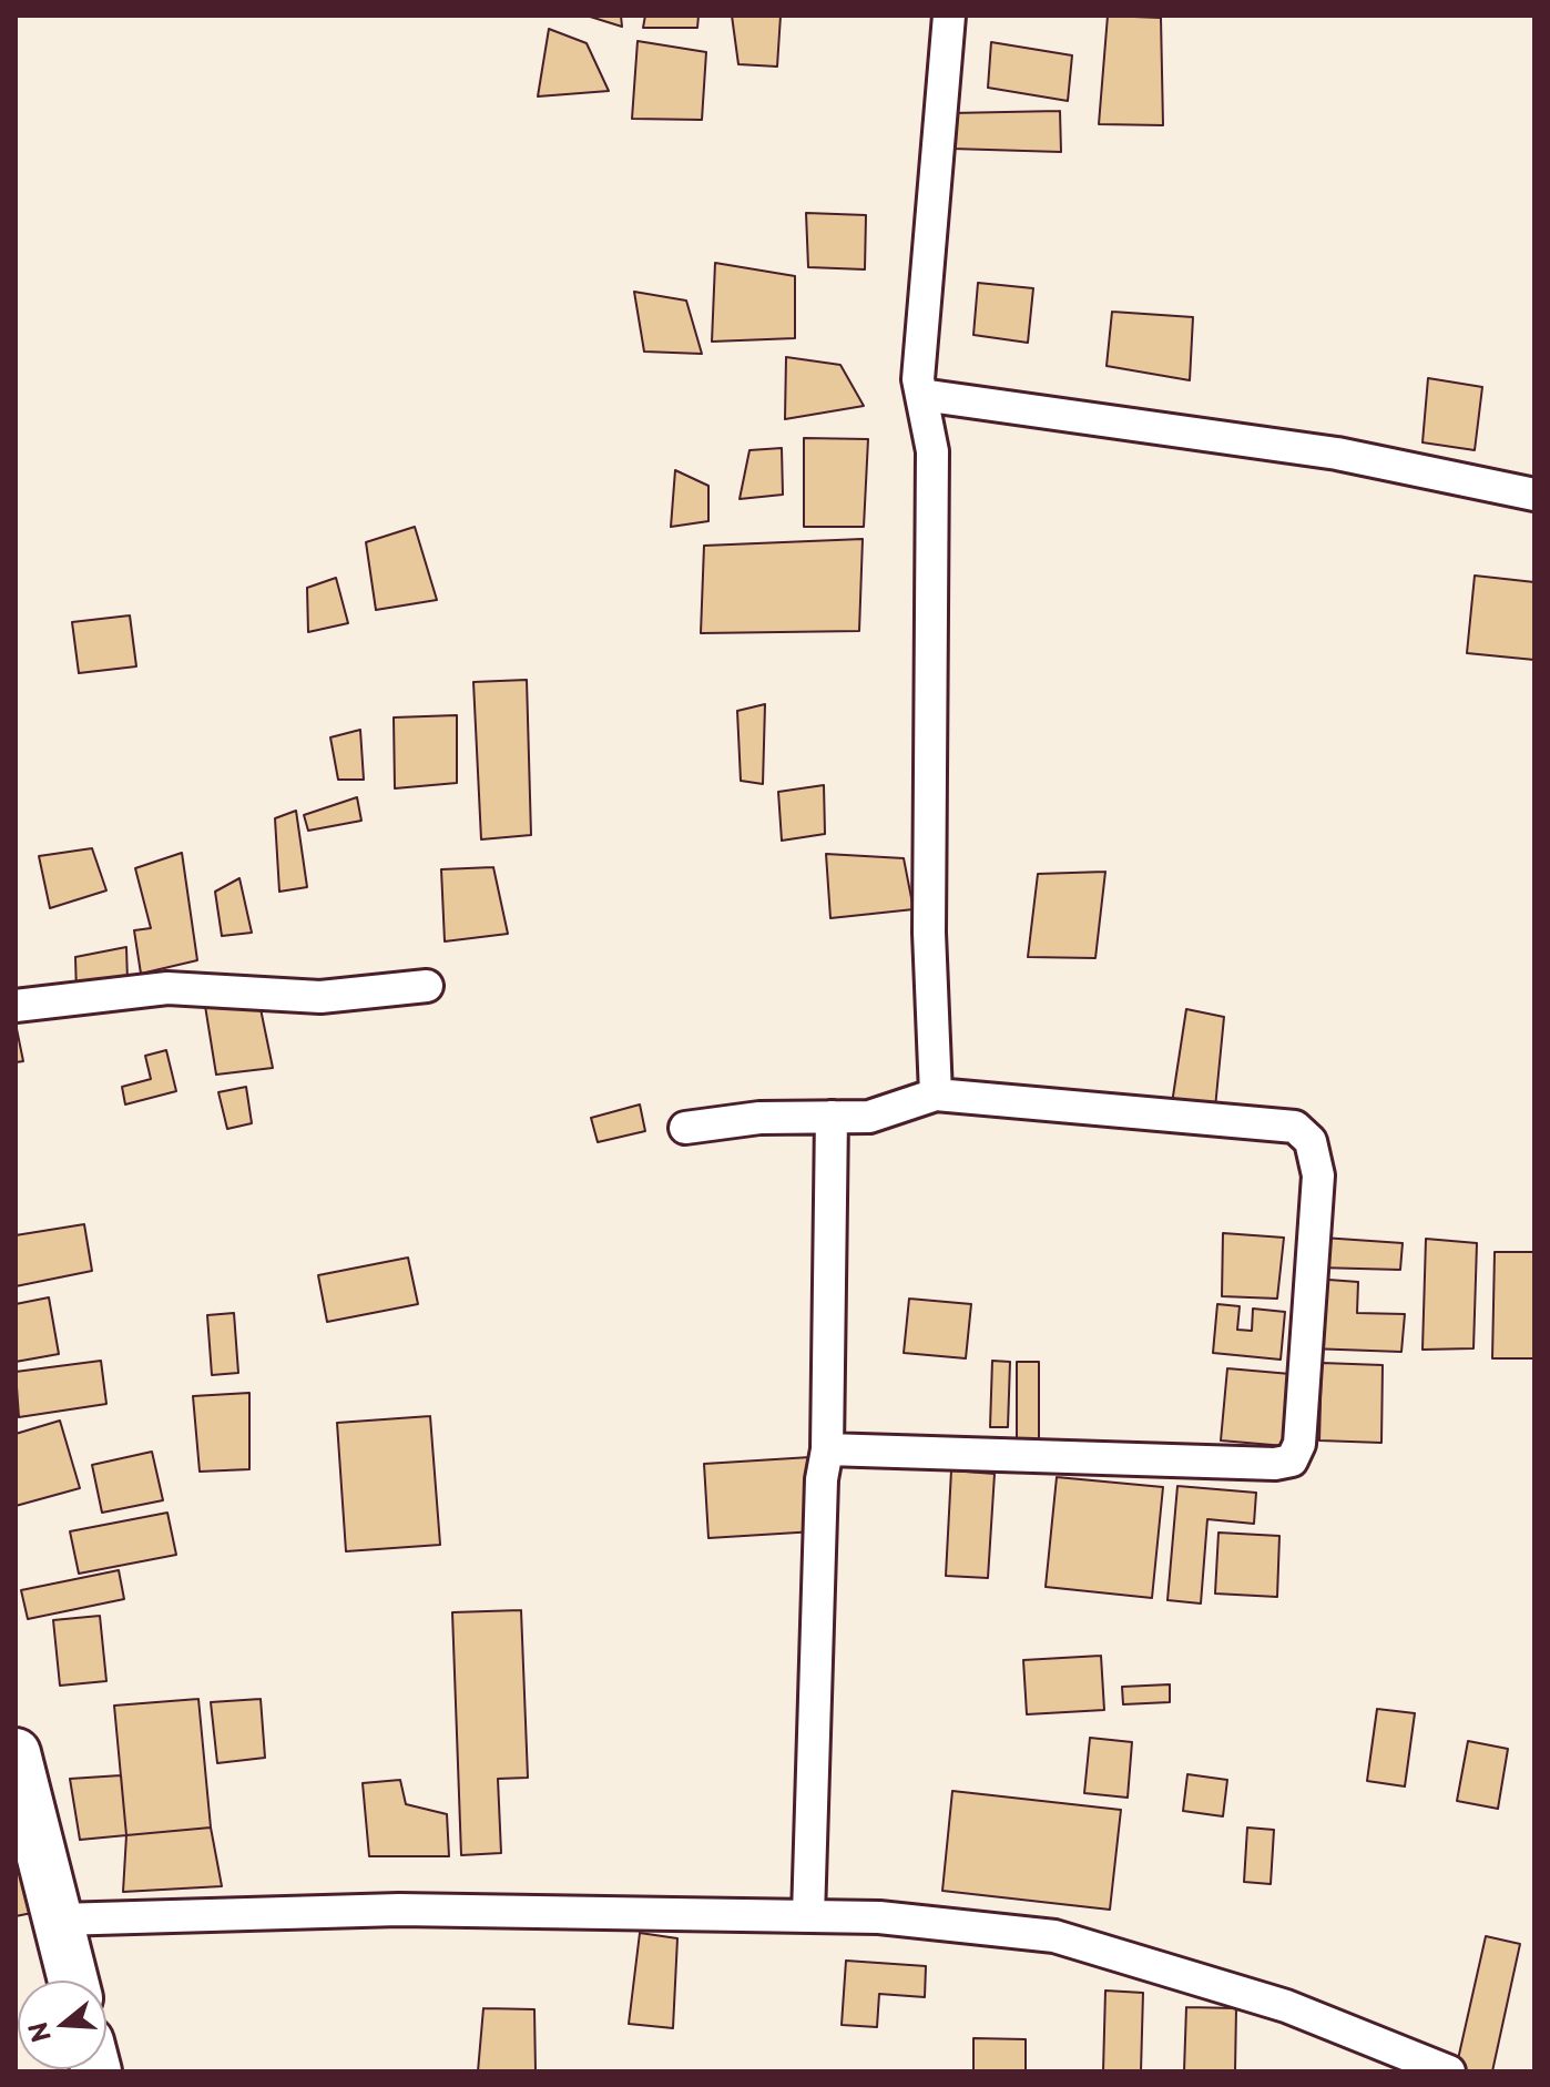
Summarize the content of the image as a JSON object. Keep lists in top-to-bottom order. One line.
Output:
{"north":"left"}
